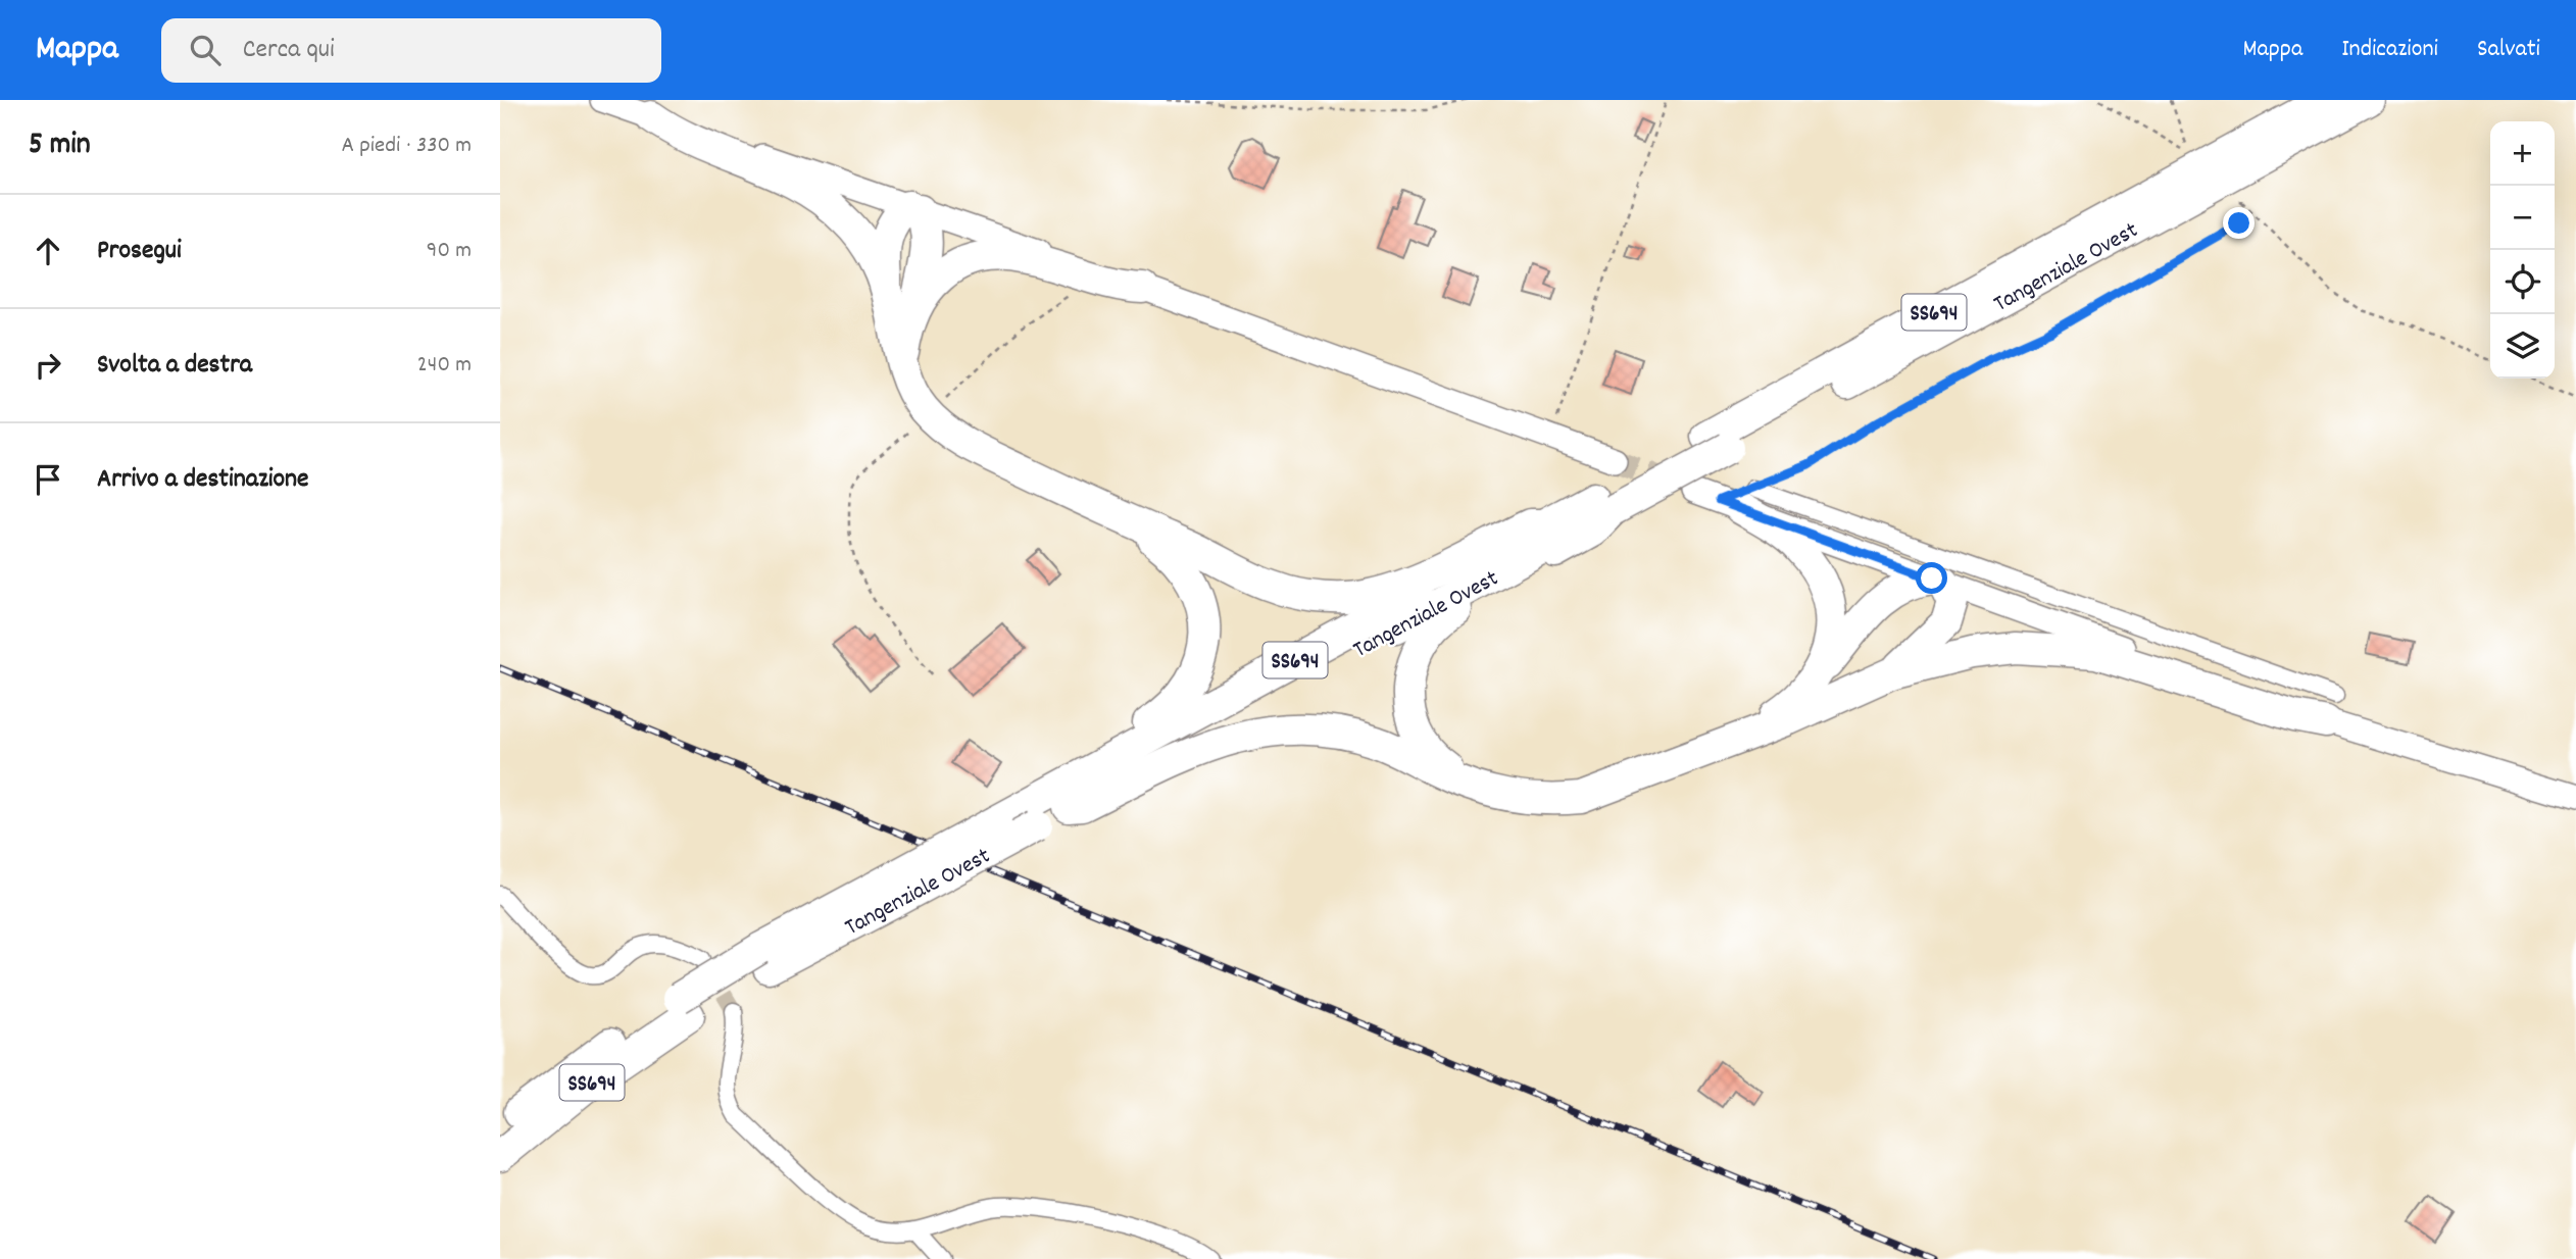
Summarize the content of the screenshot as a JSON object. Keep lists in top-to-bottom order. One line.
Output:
{"streets":{"highway":["Tangenziale Ovest","SS694"]},"page":{"header":"Mappa","search":"Cerca qui","nav":["Mappa","Indicazioni","Salvati"],"heading":["5 min","A piedi · 330 m"],"map_buttons":["+","−"],"list":[["Prosegui","90 m"],["Svolta a destra","240 m"],"Arrivo a destinazione"]}}
